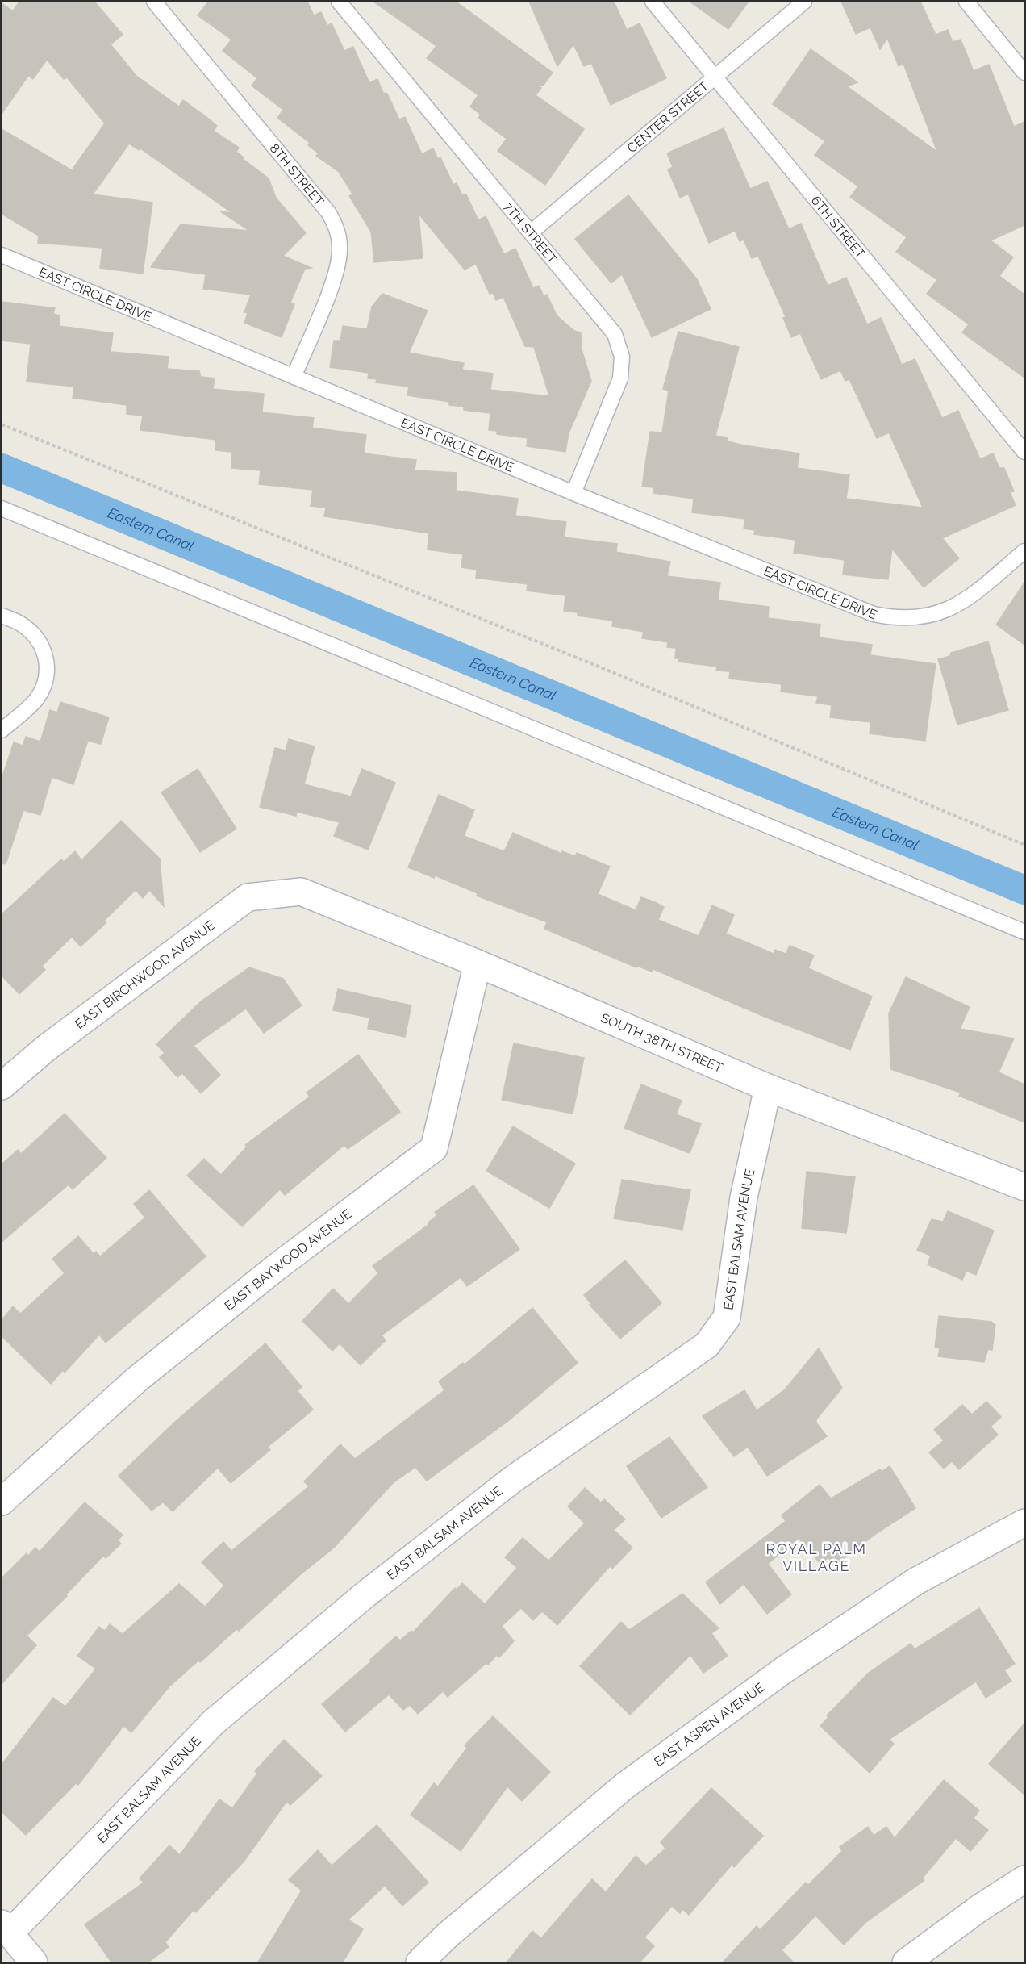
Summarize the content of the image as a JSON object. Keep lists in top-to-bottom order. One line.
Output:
{"streets":{"street":["EAST BIRCHWOOD AVENUE","SOUTH 38TH STREET","EAST BALSAM AVENUE","EAST BAYWOOD AVENUE","EAST ASPEN AVENUE"],"lane":["CENTER STREET","8TH STREET","6TH STREET","7TH STREET","EAST CIRCLE DRIVE"]},"crossings":[["CENTER STREET","6TH STREET"],["CENTER STREET","7TH STREET"],["8TH STREET","EAST CIRCLE DRIVE"],["7TH STREET","EAST CIRCLE DRIVE"],["EAST BIRCHWOOD AVENUE","SOUTH 38TH STREET"],["SOUTH 38TH STREET","EAST BALSAM AVENUE"],["SOUTH 38TH STREET","EAST BAYWOOD AVENUE"]],"districts":["ROYAL PALM VILLAGE"],"water":["Eastern Canal"]}
